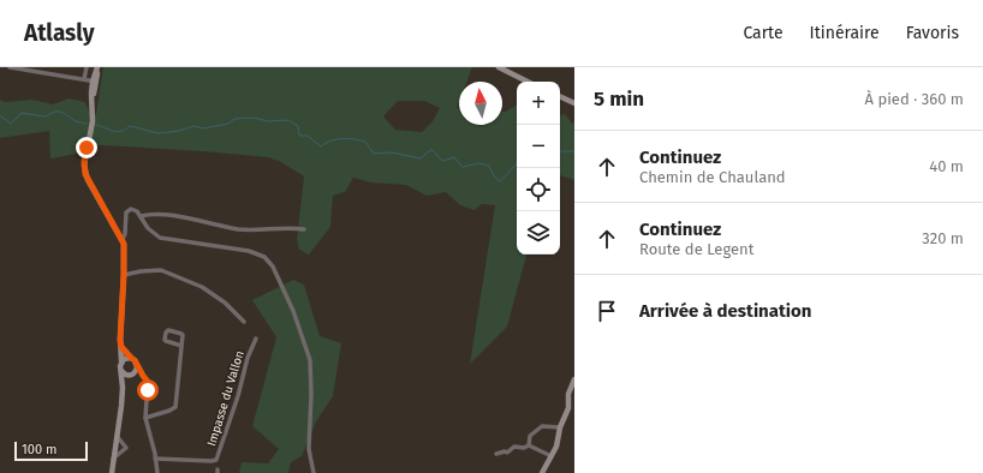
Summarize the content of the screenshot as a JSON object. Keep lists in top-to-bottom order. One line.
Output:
{"streets":{"street":["Impasse du Vallon"]},"scale_bar":"100 m","north":"top","page":{"header":"Atlasly","nav":["Carte","Itinéraire","Favoris"],"heading":["5 min","À pied · 360 m"],"map_buttons":["+","−"],"list":[["Continuez","Chemin de Chauland","40 m"],["Continuez","Route de Legent","320 m"],"Arrivée à destination"],"scale":"100 m"}}
